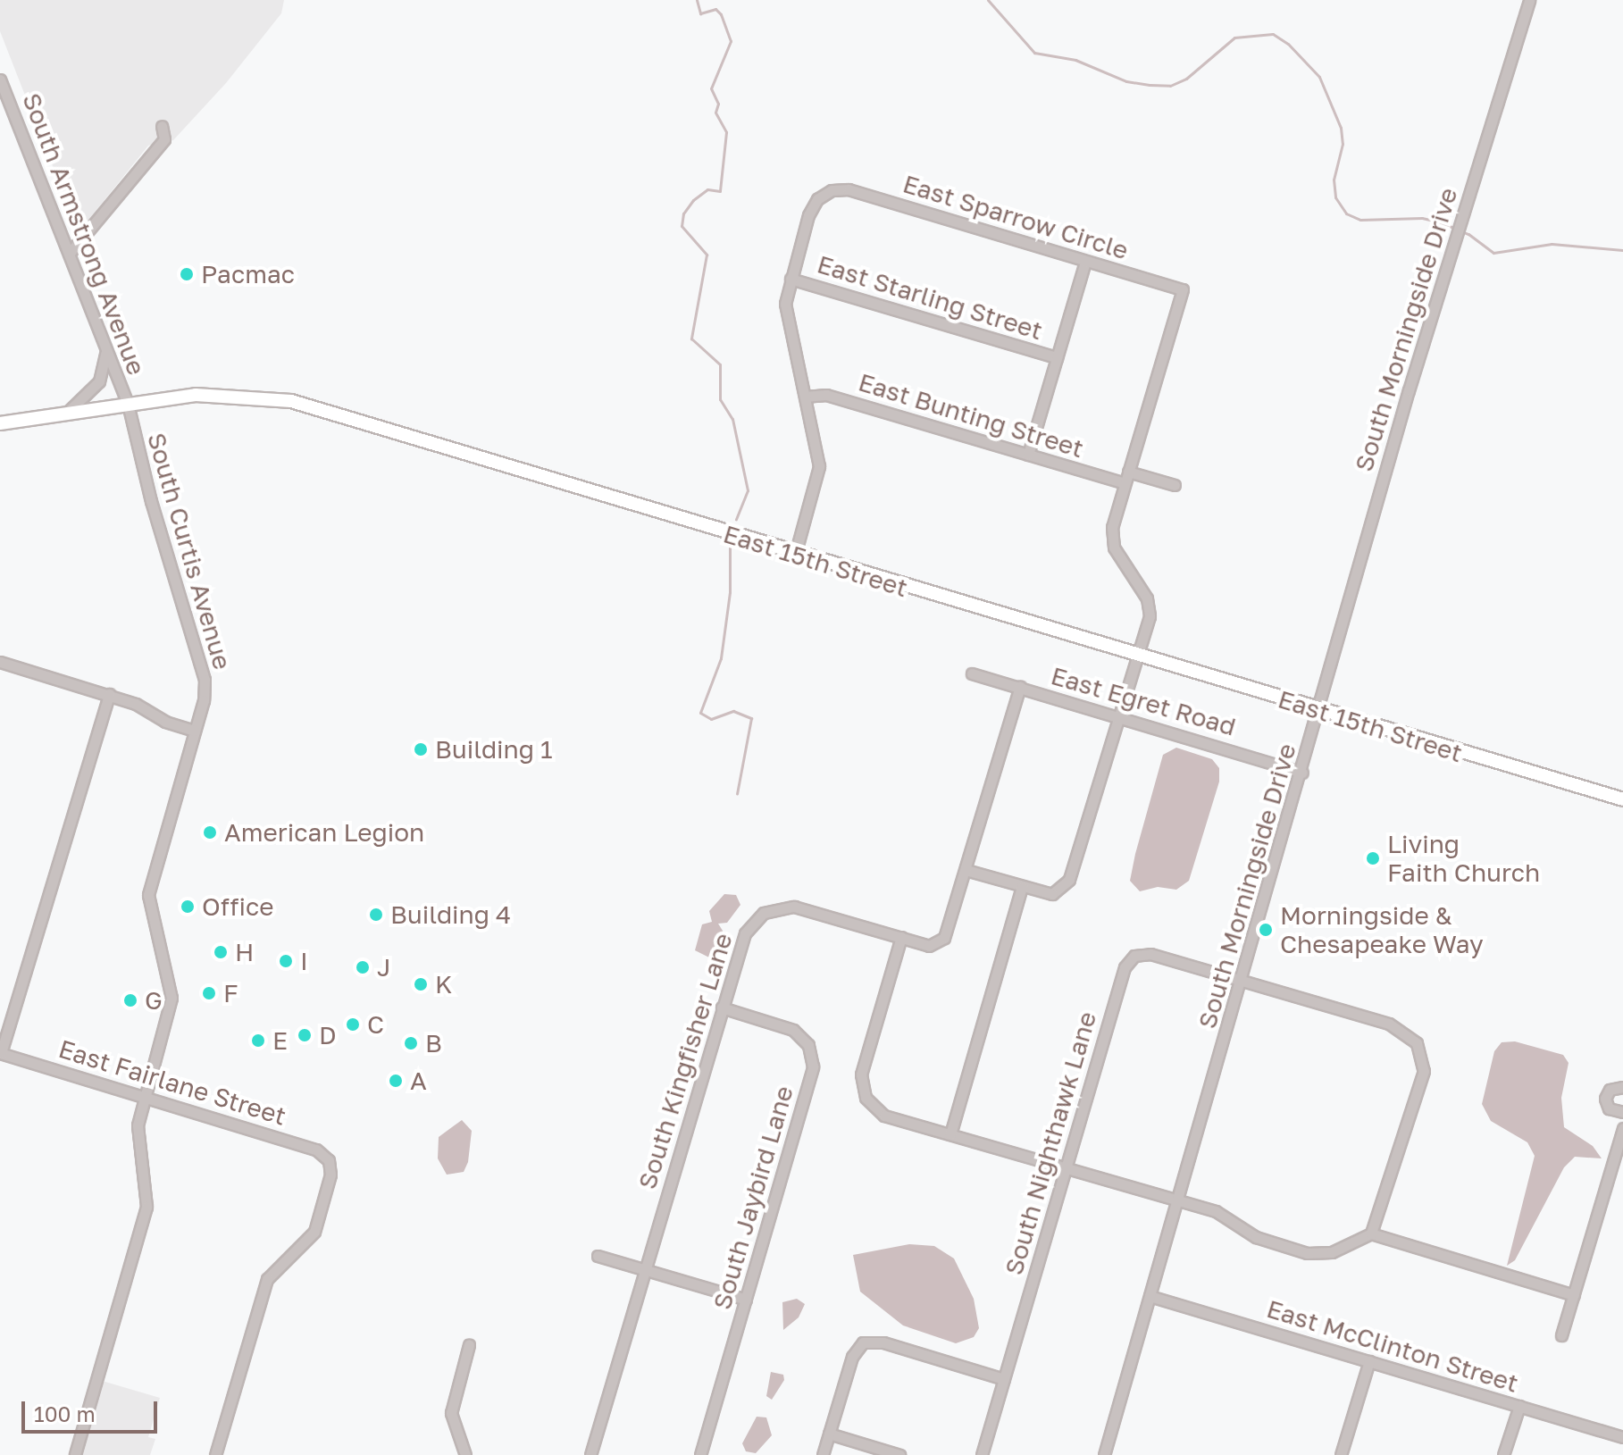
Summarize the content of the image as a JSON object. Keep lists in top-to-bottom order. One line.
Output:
{"streets":{"main road":["East 15th Street"],"street":["East Sparrow Circle","South Armstrong Avenue","East Starling Street","South Morningside Drive","East Bunting Street","South Curtis Avenue","East Egret Road","South Kingfisher Lane","East Fairlane Street","South Nighthawk Lane","South Jaybird Lane","East McClinton Street"]},"crossings":[["East Sparrow Circle","East Starling Street"],["East Sparrow Circle","East Bunting Street"],["East Sparrow Circle","East 15th Street"],["East Sparrow Circle","East Egret Road"],["East Sparrow Circle","South Kingfisher Lane"],["South Armstrong Avenue","South Curtis Avenue"],["South Armstrong Avenue","East 15th Street"],["South Morningside Drive","East 15th Street"],["South Morningside Drive","East Egret Road"],["South Morningside Drive","South Nighthawk Lane"],["South Morningside Drive","East McClinton Street"],["South Curtis Avenue","East 15th Street"],["South Curtis Avenue","East Fairlane Street"],["East Egret Road","South Kingfisher Lane"],["South Kingfisher Lane","South Jaybird Lane"]],"places":["Pacmac","Building 1","American Legion","Living Faith Church","Office","Building 4","Morningside & Chesapeake Way","H","I","J","K","F","G","C","D","E","B","A"],"scale_bar":"100 m"}
